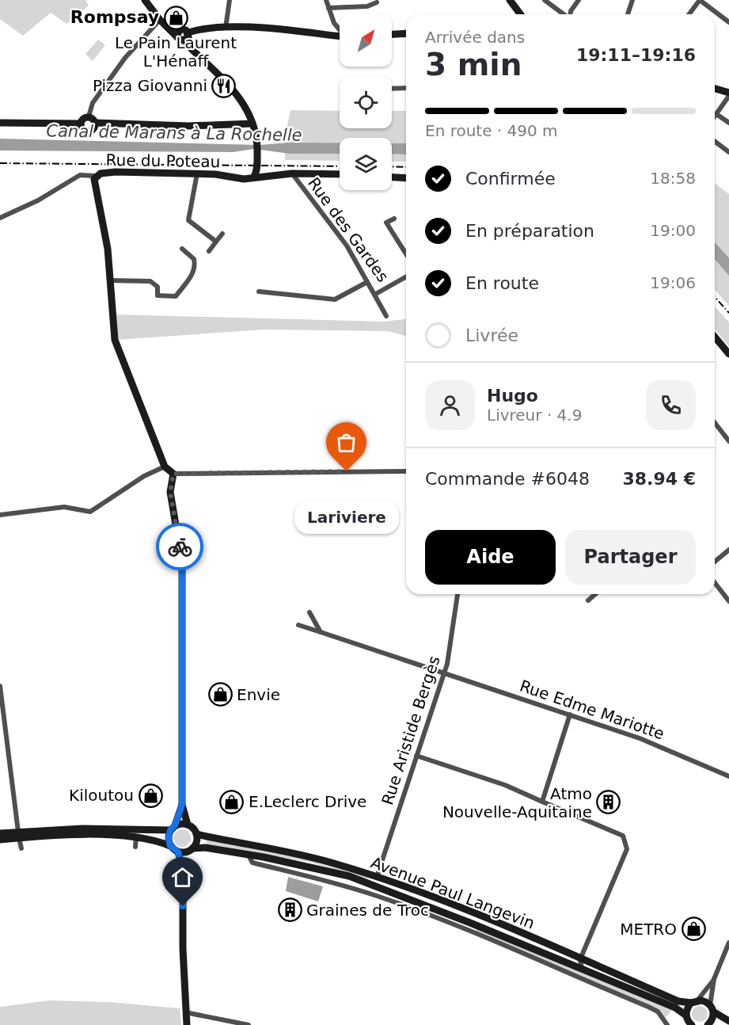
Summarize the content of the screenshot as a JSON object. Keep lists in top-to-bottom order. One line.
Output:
{"streets":{"street":["Rue du Poteau","Rue des Gardes","Rue Edme Mariotte","Rue Aristide Bergès","Avenue Paul Langevin"]},"crossings":[["Rue du Poteau","Rue des Gardes"],["Rue Edme Mariotte","Rue Aristide Bergès"],["Rue Aristide Bergès","Avenue Paul Langevin"]],"districts":["Rompsay"],"water":["Canal de Marans à La Rochelle"],"places":{"shop":["Le Pain Laurent L'Hénaff","Envie","Kiloutou","E.Leclerc Drive","METRO"],"restaurant":["Pizza Giovanni"],"other":["Lariviere"],"building":["Atmo Nouvelle-Aquitaine","Graines de Troc"]},"north":"top right","page":{"heading":["3 min","Arrivée dans","19:11–19:16"],"panel":["Hugo","Livreur · 4.9","Commande #6048","38.94 €"],"bar":"En route · 490 m","list":[["Confirmée","18:58"],["En préparation","19:00"],["En route","19:06"],"Livrée"],"bubble":"Lariviere","buttons":["Aide","Partager"]}}
